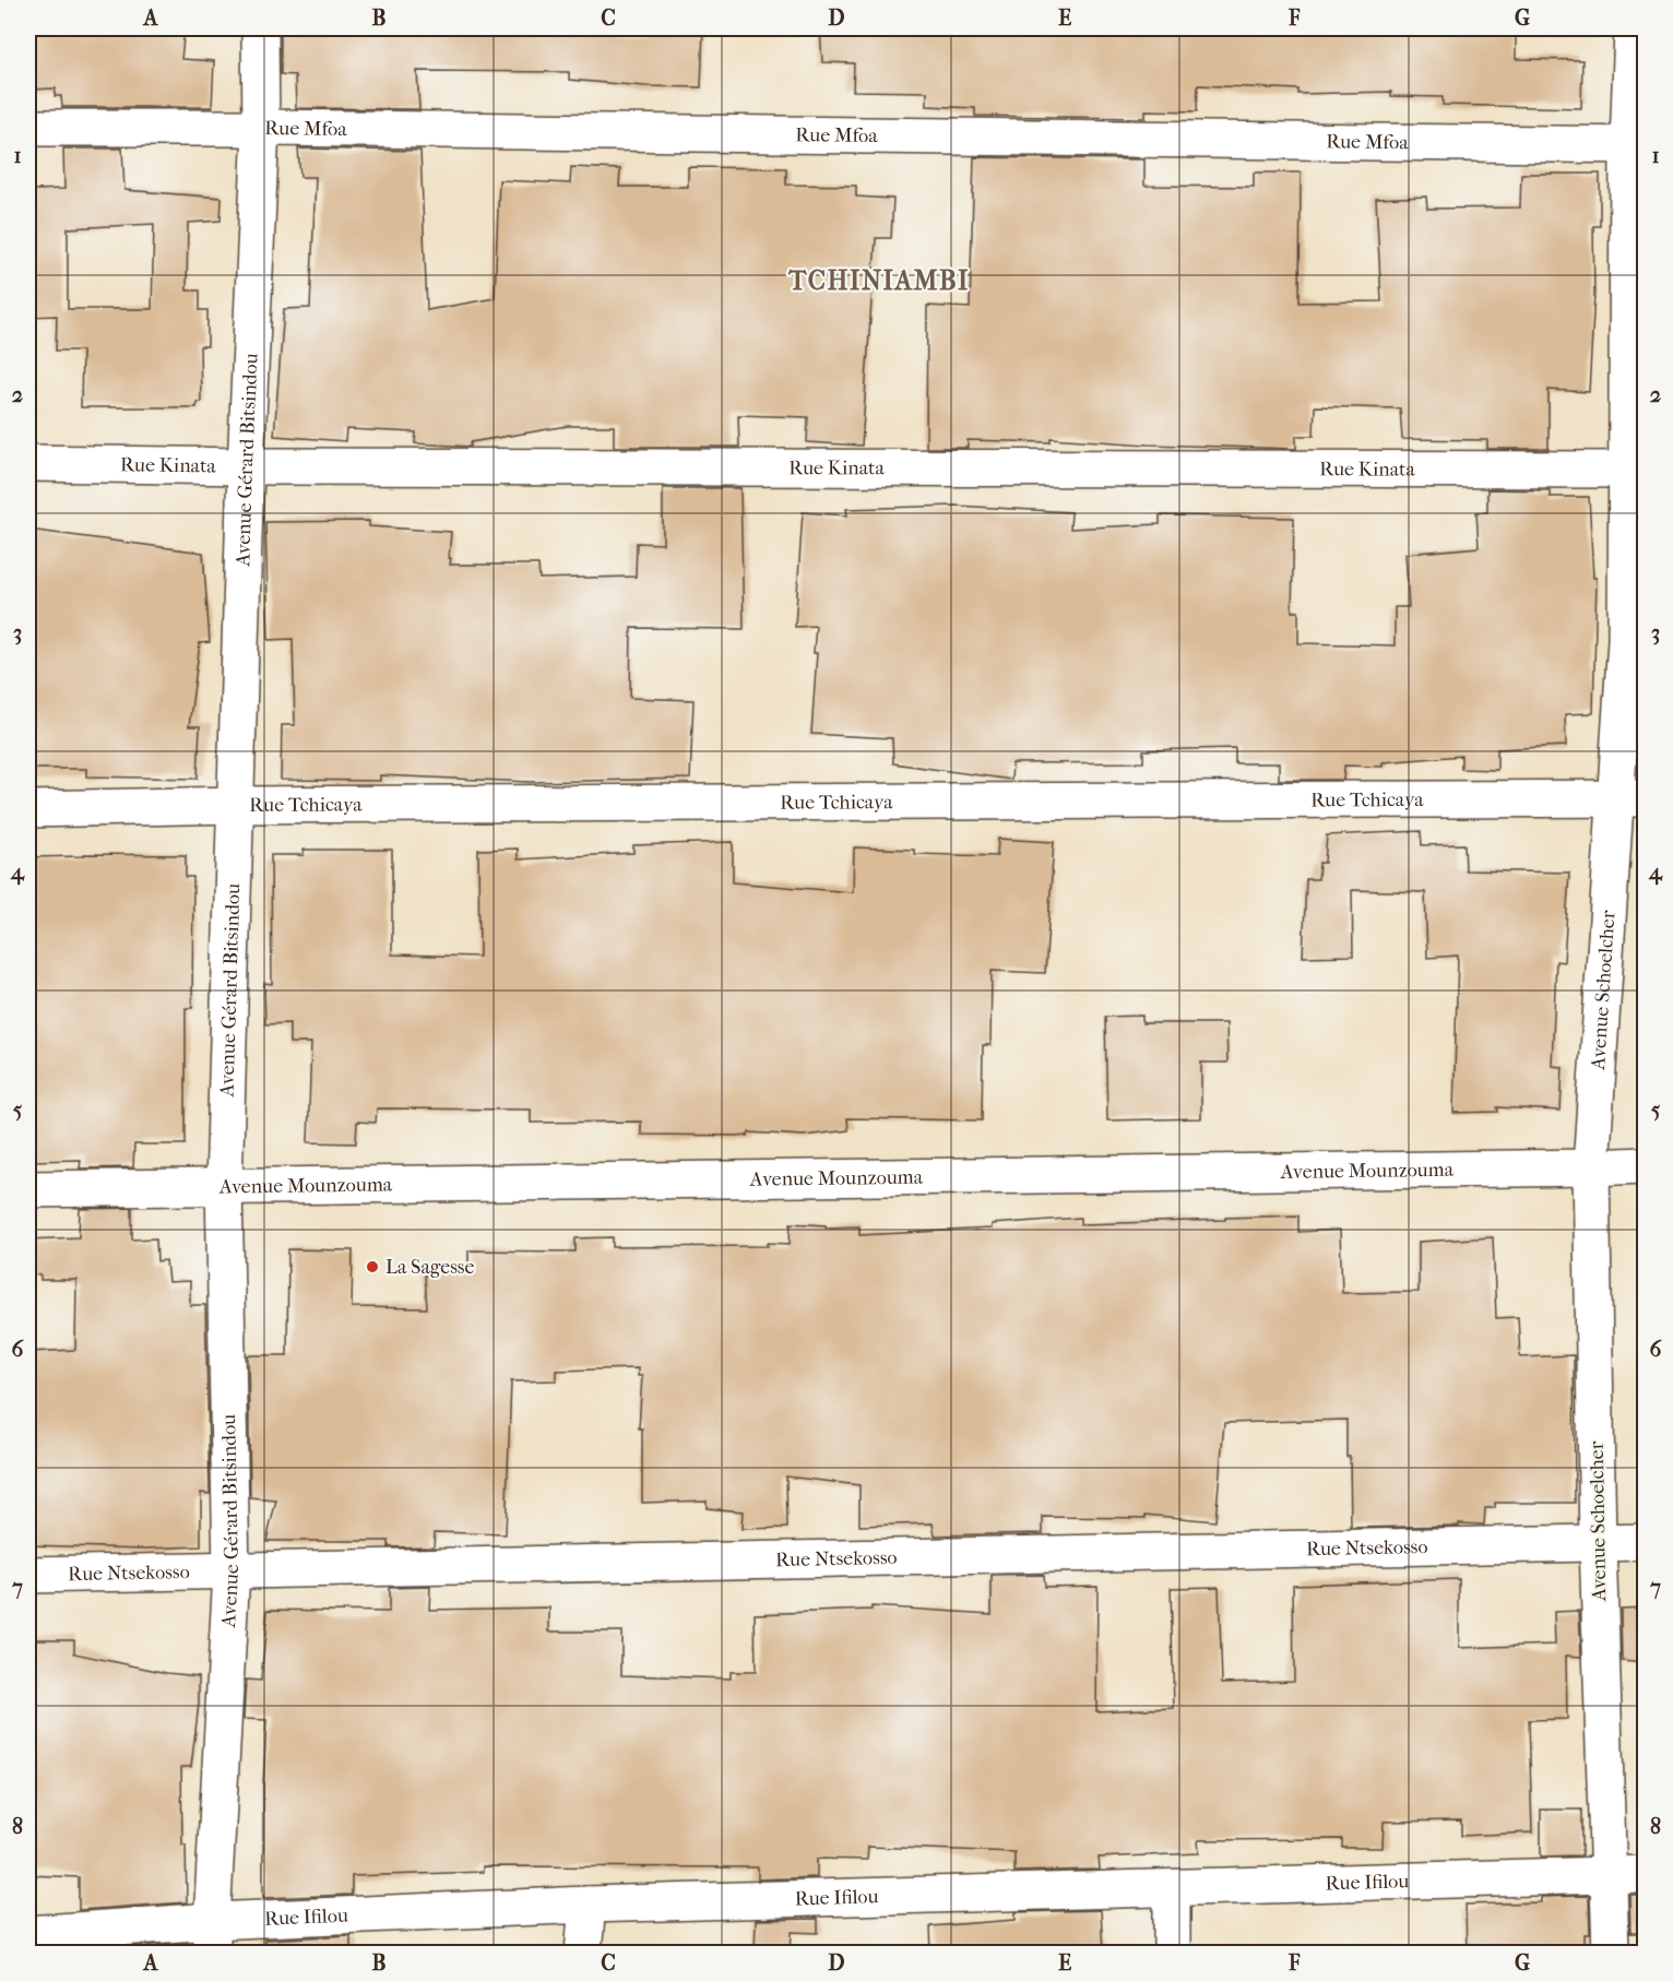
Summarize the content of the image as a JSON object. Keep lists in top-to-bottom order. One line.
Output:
{"streets":{"street":["Rue Mfoa","Avenue Gérard Bitsindou","Rue Kinata","Rue Tchicaya","Avenue Schoelcher","Avenue Mounzouma","Rue Ntsekosso","Rue Ifilou"]},"crossings":[["Rue Mfoa","Avenue Gérard Bitsindou"],["Rue Mfoa","Avenue Schoelcher"],["Avenue Gérard Bitsindou","Rue Kinata"],["Avenue Gérard Bitsindou","Rue Tchicaya"],["Avenue Gérard Bitsindou","Avenue Mounzouma"],["Avenue Gérard Bitsindou","Rue Ntsekosso"],["Avenue Gérard Bitsindou","Rue Ifilou"],["Rue Kinata","Avenue Schoelcher"],["Rue Tchicaya","Avenue Schoelcher"],["Avenue Schoelcher","Avenue Mounzouma"],["Avenue Schoelcher","Rue Ntsekosso"],["Avenue Schoelcher","Rue Ifilou"]],"districts":["TCHINIAMBI"],"places":["La Sagesse"],"grid":{"columns":["A","B","C","D","E","F","G"],"rows":["1","2","3","4","5","6","7","8"]}}
